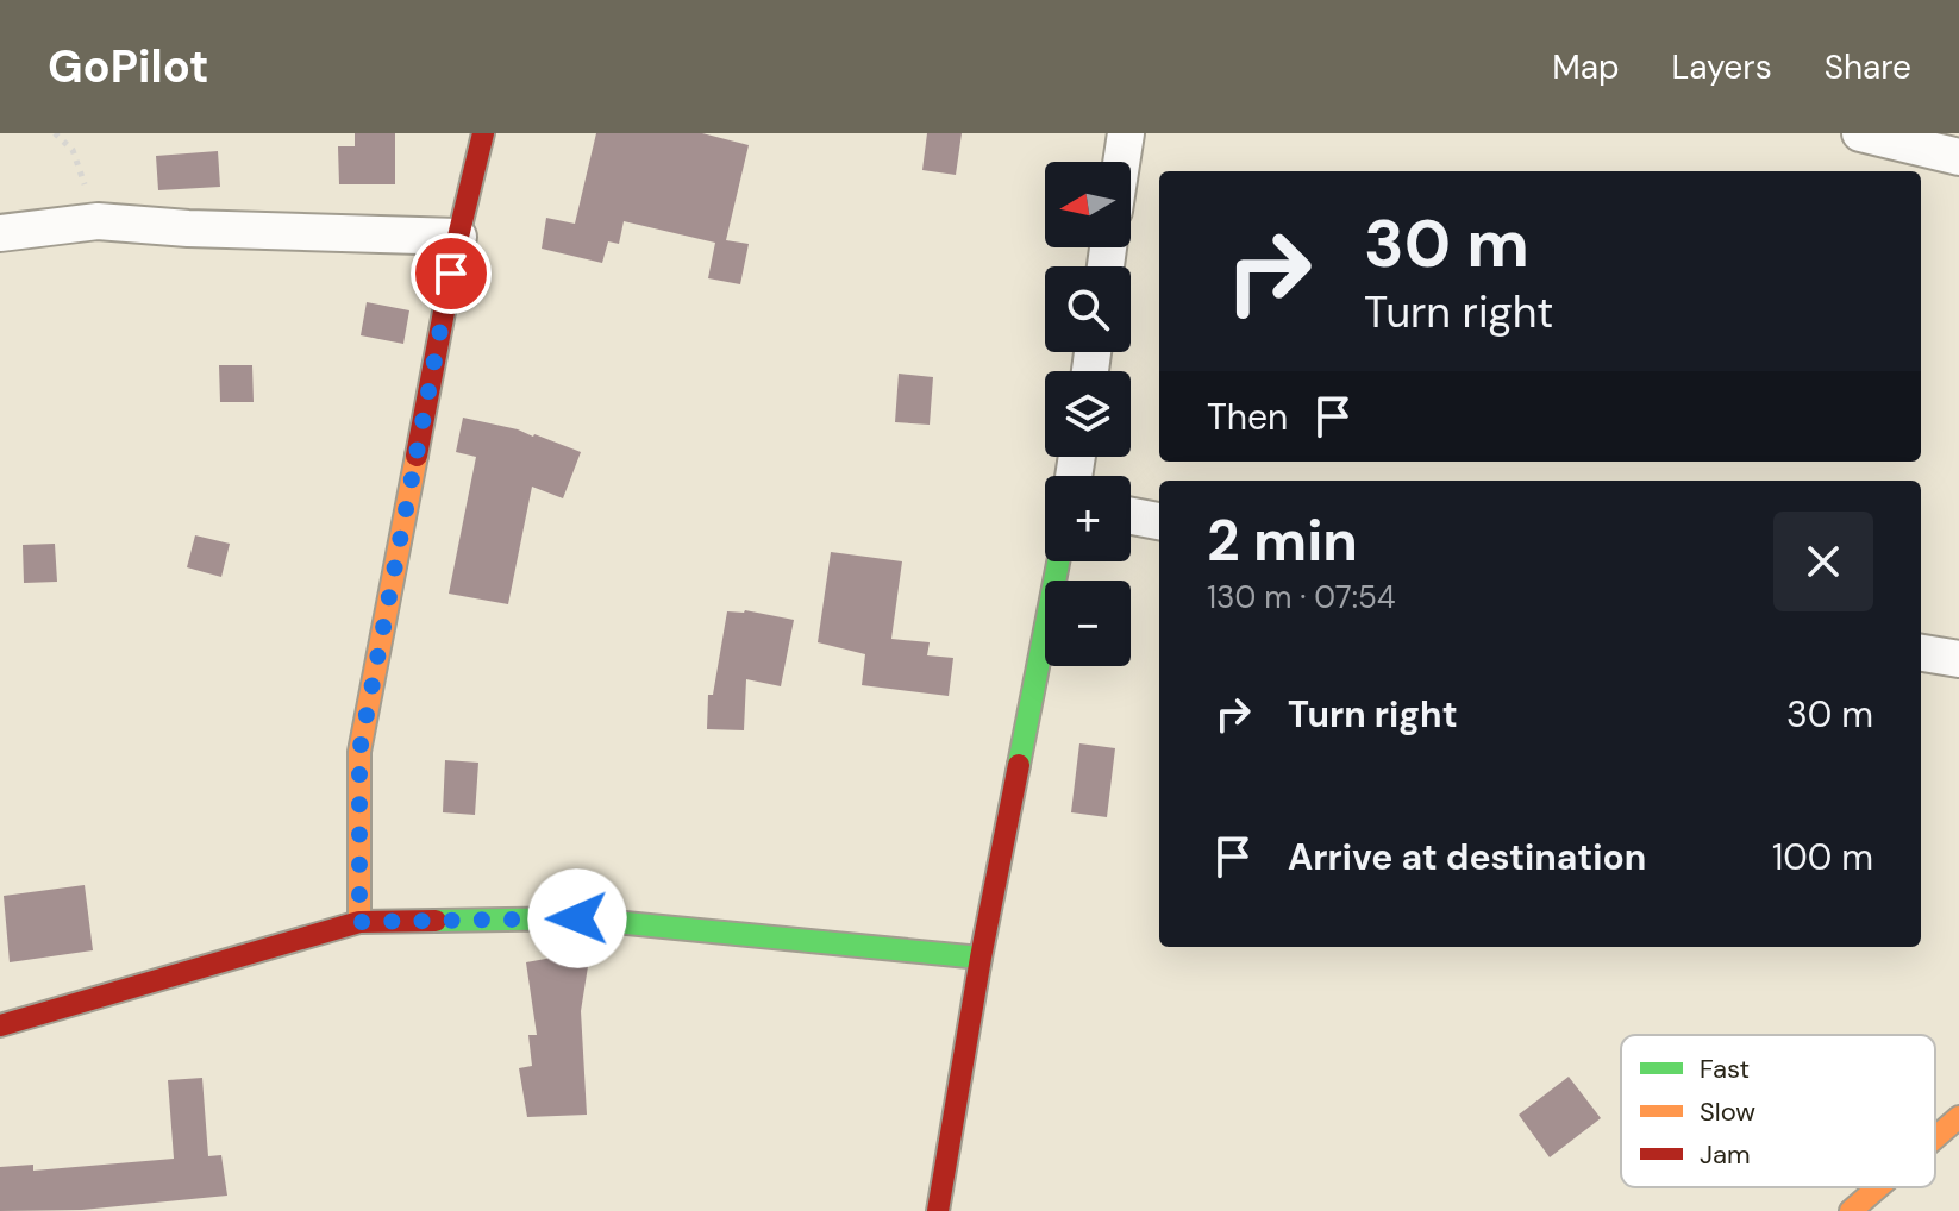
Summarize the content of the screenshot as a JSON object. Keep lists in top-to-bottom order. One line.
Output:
{"legend":["Fast","Slow","Jam"],"north":"left","page":{"header":"GoPilot","nav":["Map","Layers","Share"],"map_buttons":["+","−"],"turn":["30 m","Turn right"],"then":"Then","heading":["2 min","130 m · 07:54"],"list":[{"name":"Turn right","value":"30 m"},{"name":"Arrive at destination","value":"100 m"}]}}
